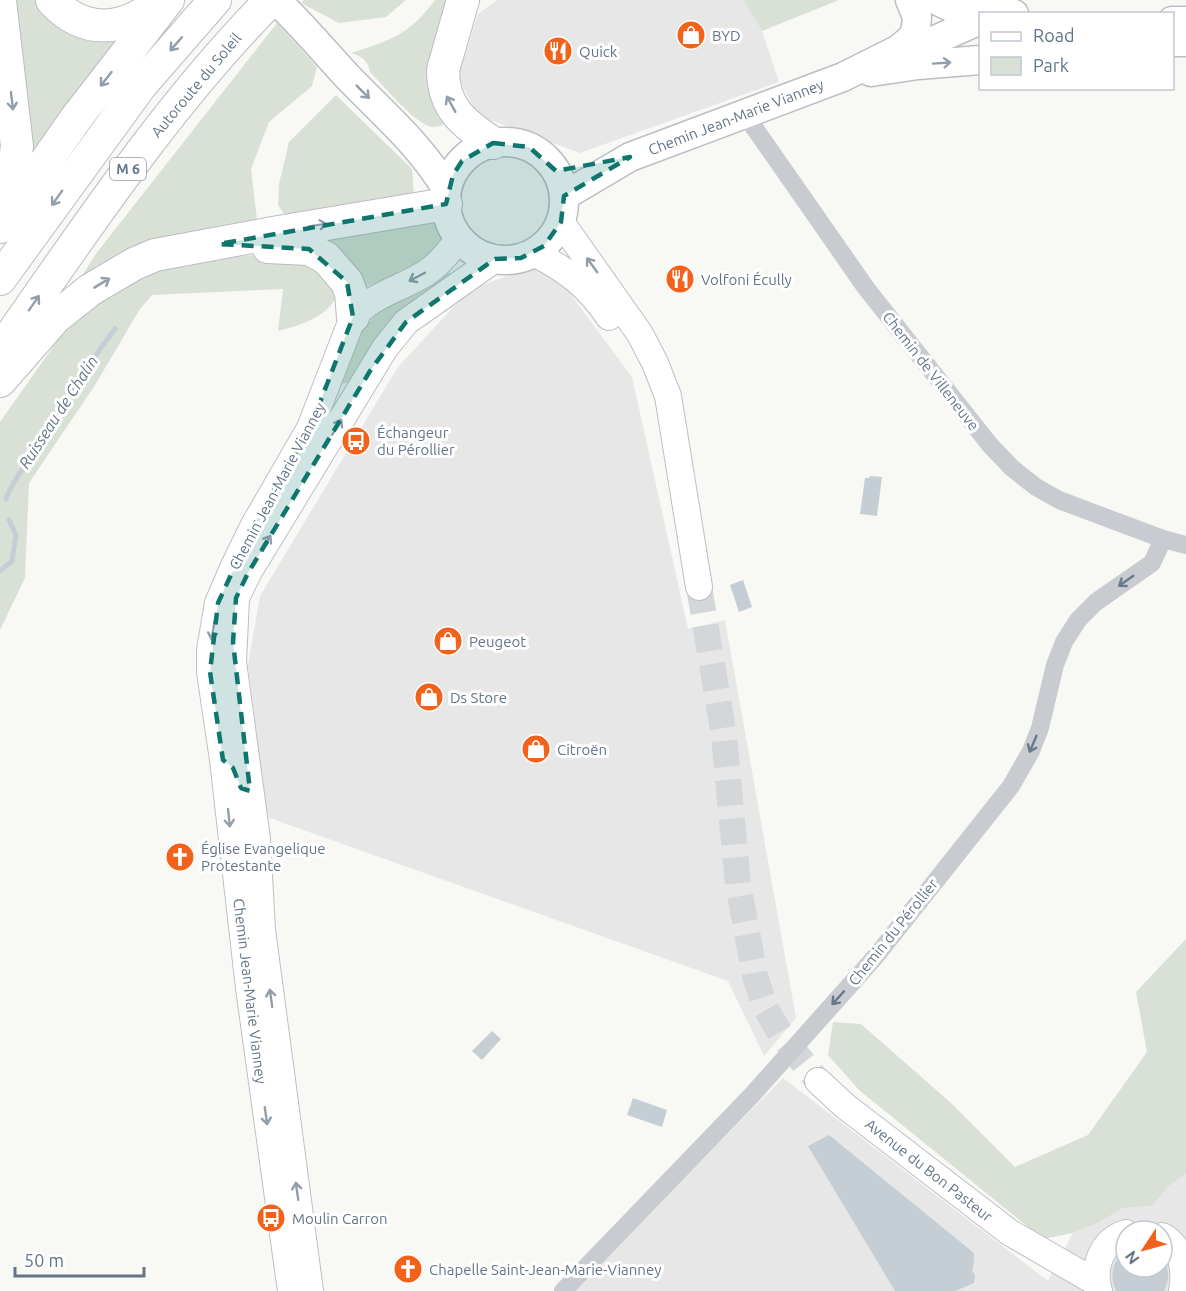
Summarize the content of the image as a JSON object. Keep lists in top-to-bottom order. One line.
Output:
{"streets":{"highway":["Autoroute du Soleil","M 6"],"main road":["Chemin Jean-Marie Vianney"],"street":["Chemin de Villeneuve","Chemin du Pérollier","Avenue du Bon Pasteur"]},"crossings":[["Chemin Jean-Marie Vianney","Chemin de Villeneuve"],["Chemin de Villeneuve","Chemin du Pérollier"]],"one_way":["Chemin du Pérollier"],"water":["Ruisseau de Chalin"],"places":{"shop":["BYD","Peugeot","Ds Store","Citroën"],"restaurant":["Quick","Volfoni Écully"],"bus stop":["Échangeur du Pérollier","Moulin Carron"],"church":["Église Evangelique Protestante","Chapelle Saint-Jean-Marie-Vianney"]},"legend":["Road","Park"],"scale_bar":"50 m","north":"bottom left"}
